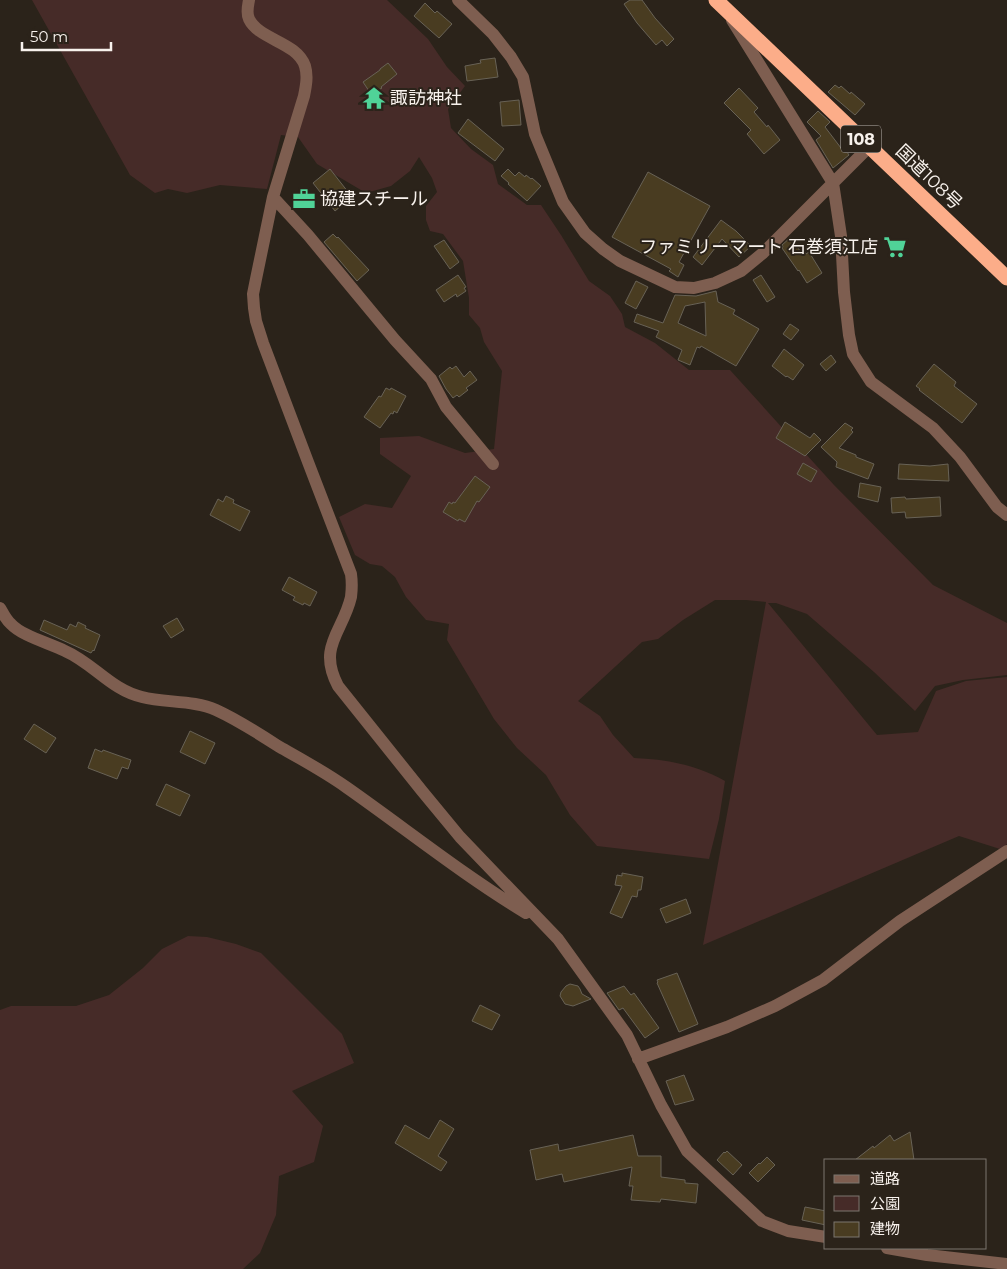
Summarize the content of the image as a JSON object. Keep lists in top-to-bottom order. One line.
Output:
{"streets":{"highway":["108","国道108号"]},"places":{"temple":["諏訪神社"],"office":["協建スチール"],"supermarket":["ファミリーマート 石巻須江店"]},"legend":["道路","公園","建物"],"scale_bar":"50 m"}
